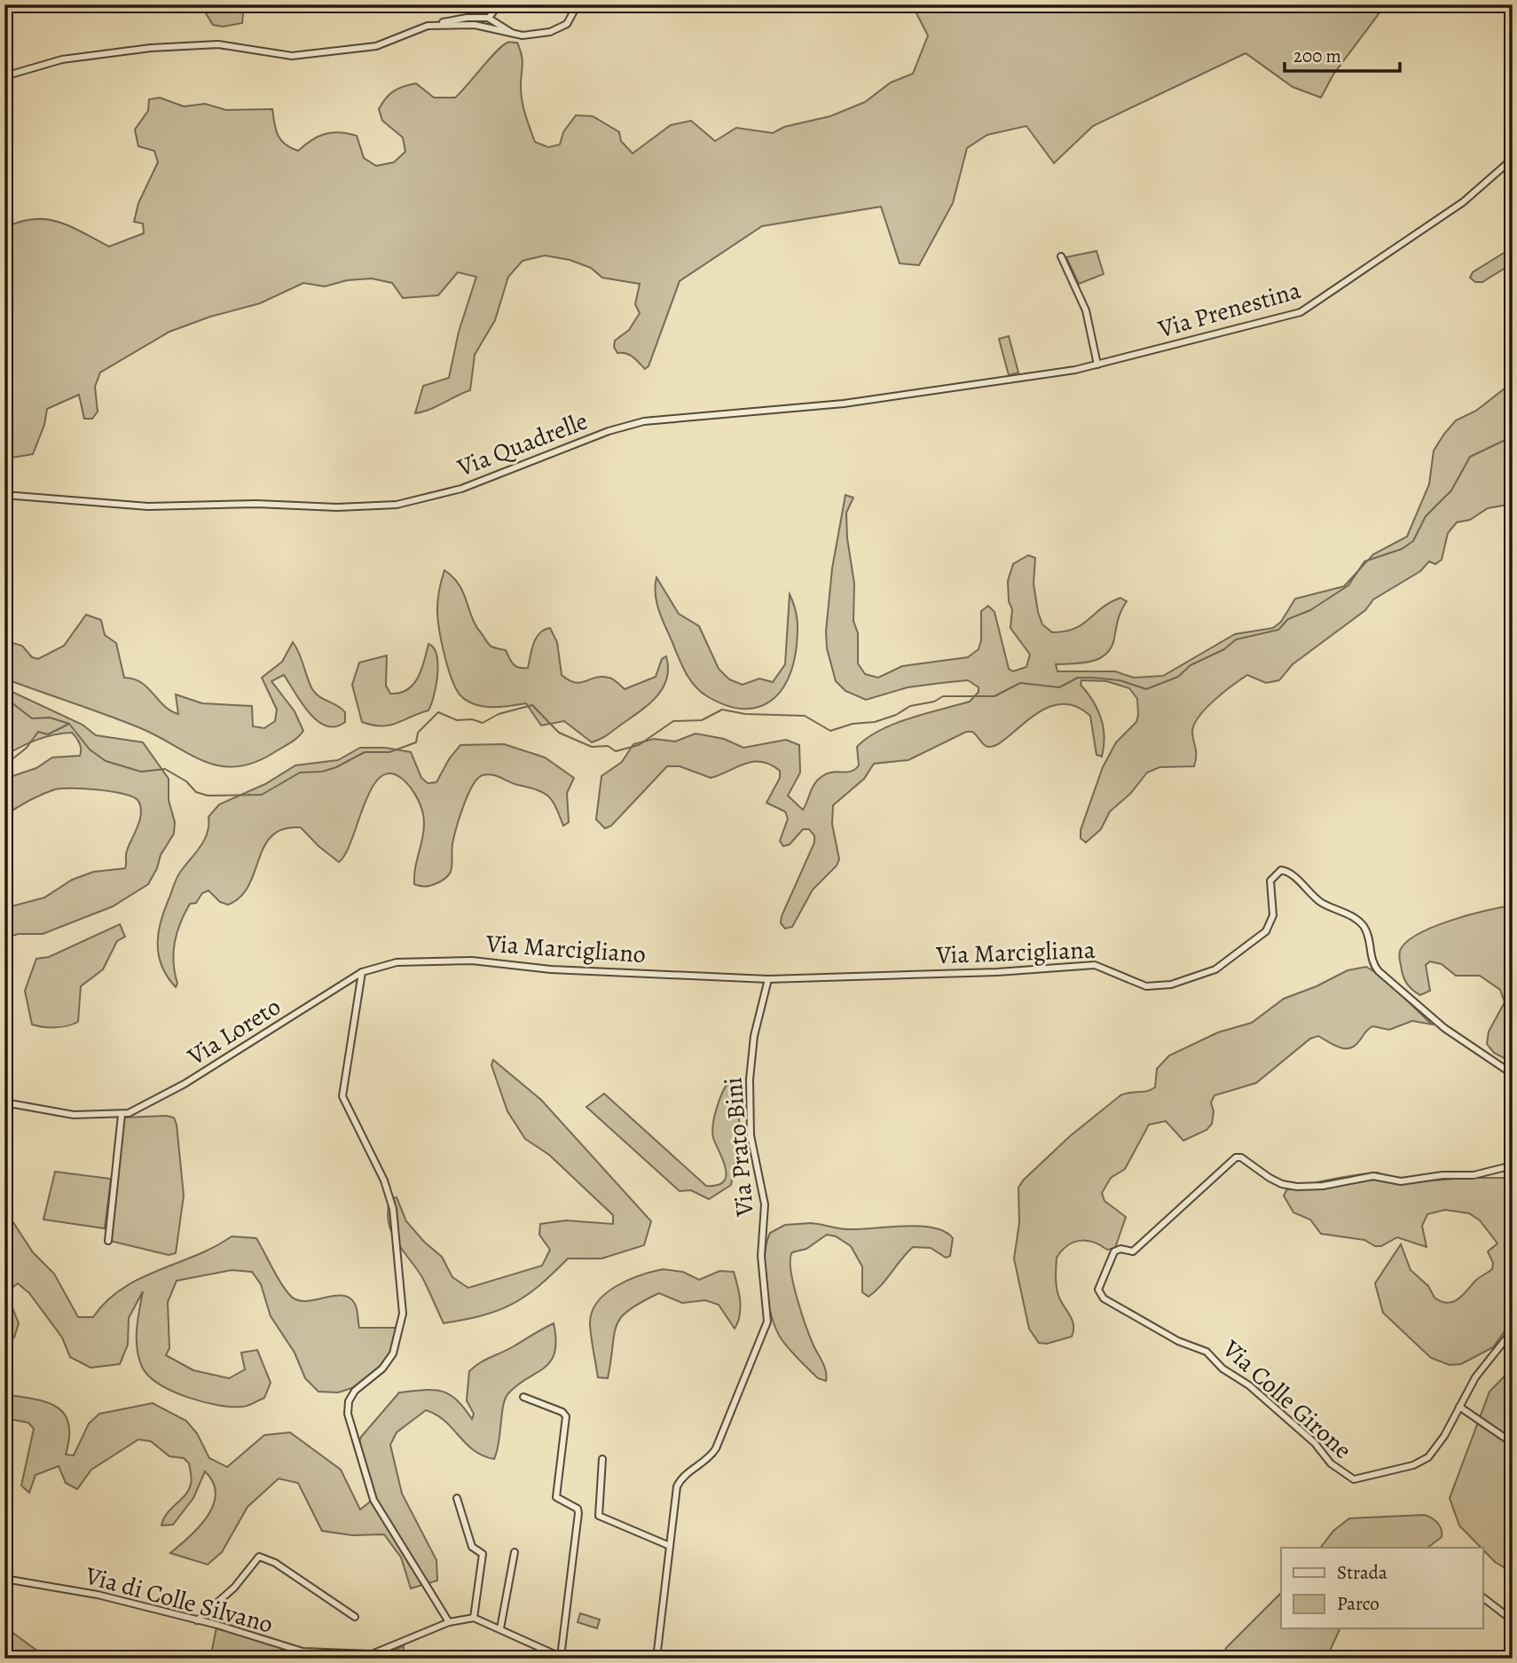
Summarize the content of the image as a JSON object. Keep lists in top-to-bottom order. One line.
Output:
{"streets":{"street":["Via Prenestina","Via Quadrelle","Via Marcigliano","Via Marcigliana","Via Loreto","Via Prato Bini","Via Colle Girone","Via di Colle Silvano"]},"crossings":[["Via Prenestina","Via Quadrelle"],["Via Marcigliano","Via Marcigliana"],["Via Marcigliano","Via Loreto"],["Via Marcigliano","Via Prato Bini"],["Via Marcigliana","Via Prato Bini"]],"legend":["Strada","Parco"],"scale_bar":"200 m"}
